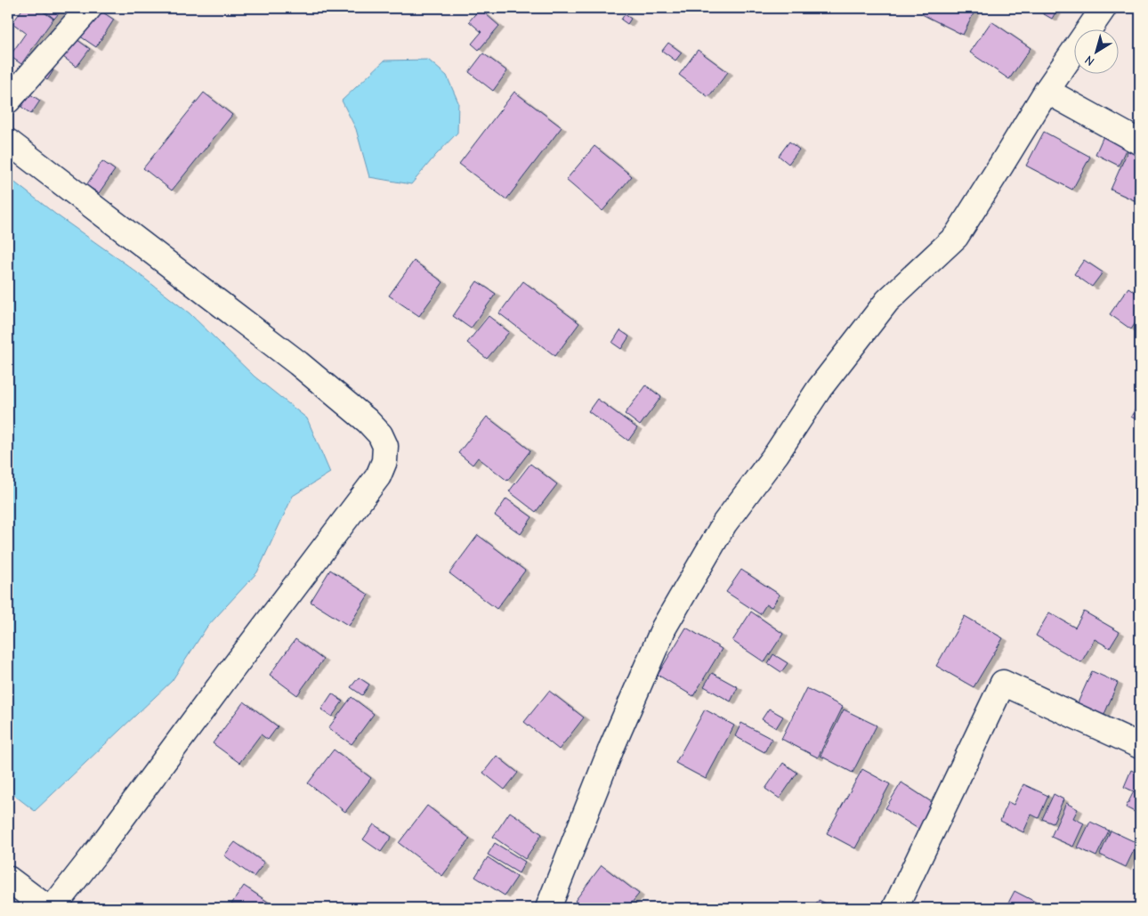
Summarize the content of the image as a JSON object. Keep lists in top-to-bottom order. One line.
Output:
{"north":"bottom left"}
